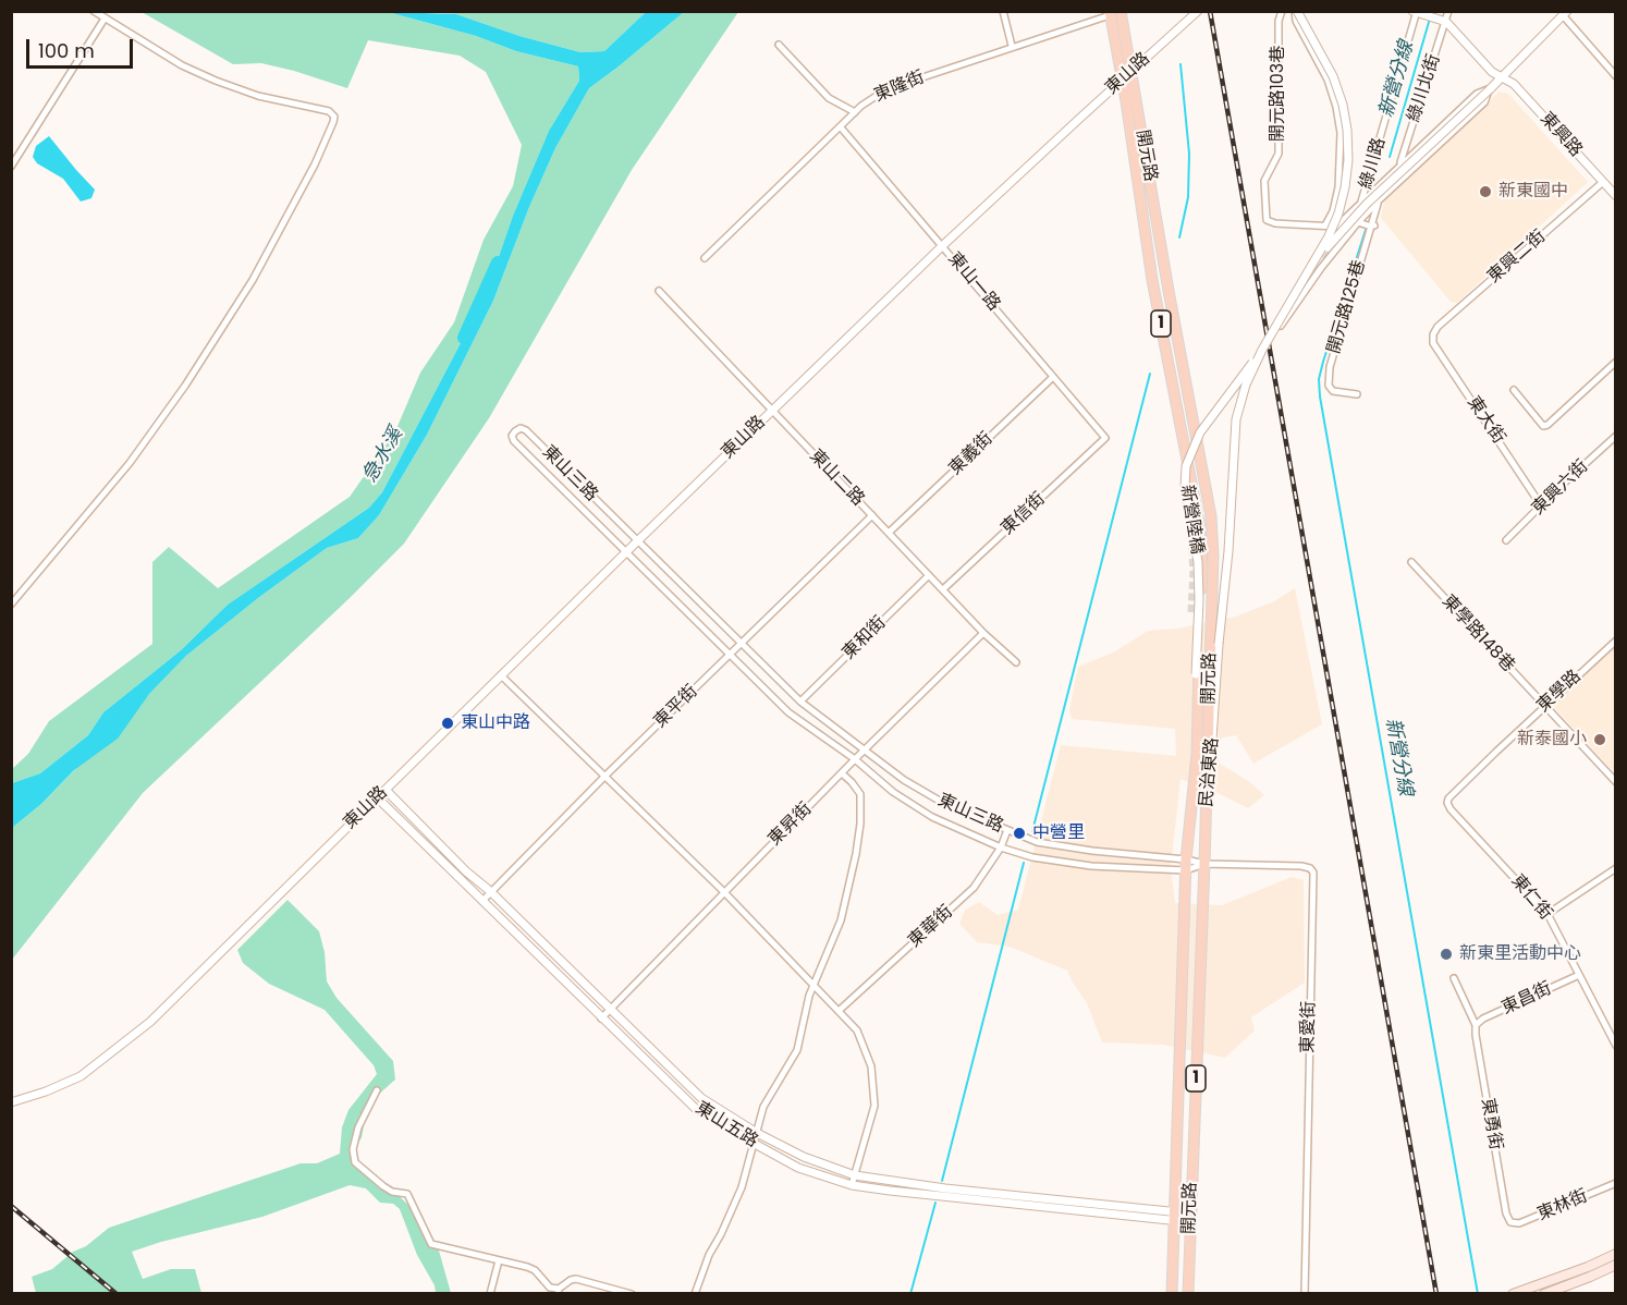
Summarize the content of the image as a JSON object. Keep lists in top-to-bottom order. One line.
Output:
{"streets":{"main road":["開元路","1"],"street":["東山路","東隆街","綠川北街","開元路103巷","東興路","綠川路","東興二街","東山一路","開元路125巷","東大街","東義街","東山三路","東山二路","東興六街","東信街","新營陸橋","東學路148巷","東和街","東學路","東平街","民治東路","東昇街","東仁街","東華街","東昌街","東愛街","東勇街","東山五路","東林街"]},"crossings":[["東山路","開元路"],["東山路","東山一路"],["東山路","1"],["東山路","東山三路"],["東山路","東山二路"],["東山路","東山五路"],["東隆街","東山一路"],["東隆街","1"],["綠川北街","東興路"],["開元路103巷","開元路125巷"],["東興路","東興二街"],["開元路","1"],["開元路","東山三路"],["開元路","新營陸橋"],["開元路","民治東路"],["開元路","東愛街"],["開元路","東山五路"],["東興二街","東大街"],["東山一路","東義街"],["東山一路","東信街"],["東大街","東興六街"],["東義街","東山二路"],["東山三路","東和街"],["東山三路","東平街"],["東山三路","東昇街"],["東山三路","東華街"],["東山三路","東愛街"],["東山二路","東信街"],["東山二路","東和街"],["東山二路","東平街"],["東山二路","東昇街"],["新營陸橋","民治東路"],["東學路148巷","東學路"],["東學路","東仁街"],["東平街","東山五路"],["東昇街","東山五路"],["東仁街","東昌街"],["東昌街","東勇街"],["東勇街","東林街"]],"water":["新營分線","急水溪"],"places":["新東國中","東山中路","新泰國小","中營里","新東里活動中心"],"scale_bar":"100 m"}
